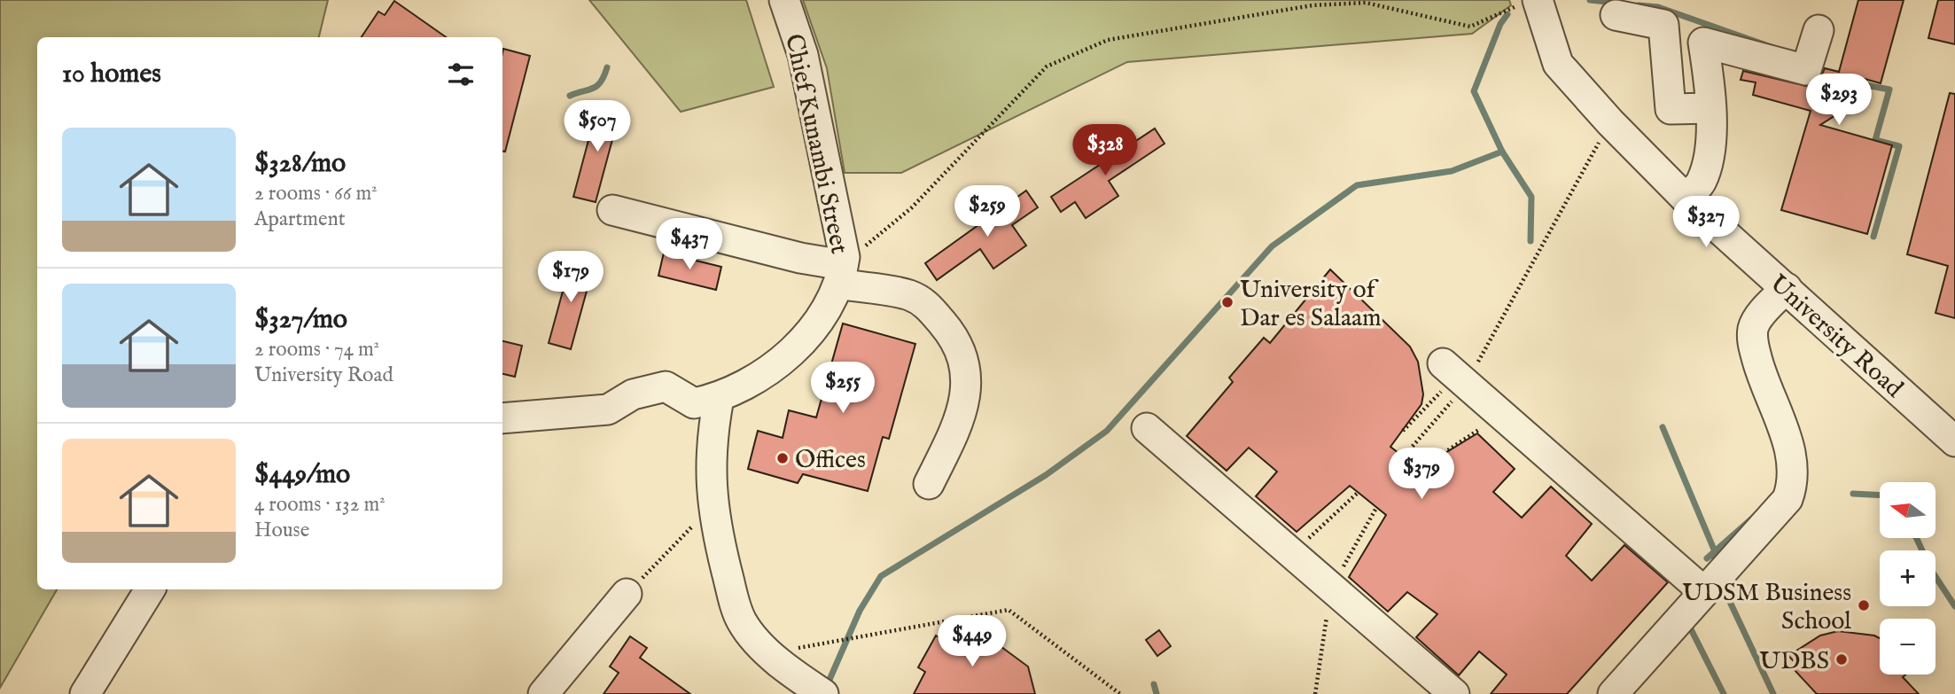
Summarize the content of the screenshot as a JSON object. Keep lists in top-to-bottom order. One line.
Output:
{"streets":{"street":["Chief Kunambi Street","University Road"]},"places":["University of Dar es Salaam","Offices","UDSM Business School","UDBS"],"north":"left","page":{"heading":"10 homes","price":["$293","$507","$328","$259","$327","$437","$179","$255","$379","$449"],"list":[{"name":"$328/mo","note":"2 rooms · 66 m² · Apartment"},{"name":"$327/mo","note":"2 rooms · 74 m² · University Road"},{"name":"$449/mo","note":"4 rooms · 132 m² · House"}],"map_buttons":["+","−"]}}
